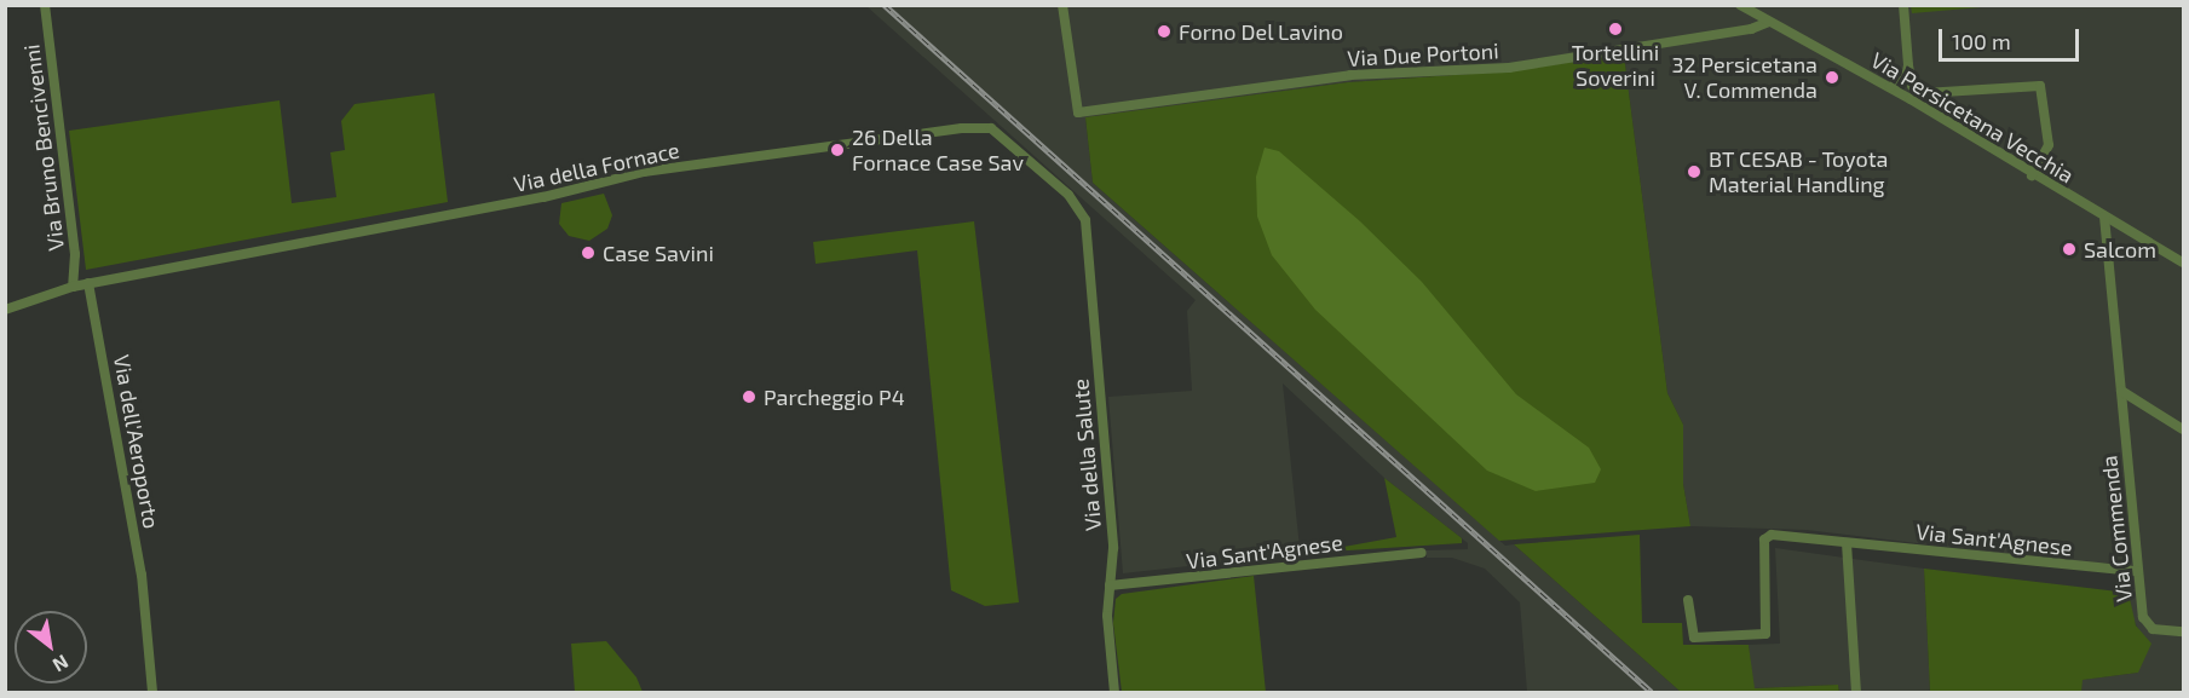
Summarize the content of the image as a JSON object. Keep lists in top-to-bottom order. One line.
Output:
{"streets":{"street":["Via Due Portoni","Via Persicetana Vecchia","Via Bruno Bencivenni","Via della Fornace","Via dell'Aeroporto","Via della Salute","Via Commenda","Via Sant'Agnese"]},"crossings":[["Via Due Portoni","Via Persicetana Vecchia"],["Via Persicetana Vecchia","Via Commenda"],["Via della Fornace","Via dell'Aeroporto"],["Via della Fornace","Via della Salute"],["Via della Salute","Via Sant'Agnese"],["Via Commenda","Via Sant'Agnese"]],"places":["Tortellini Soverini","Forno Del Lavino","32 Persicetana V. Commenda","26 Della Fornace Case Sav","BT CESAB - Toyota Material Handling","Salcom","Case Savini","Parcheggio P4"],"scale_bar":"100 m","north":"bottom right"}
